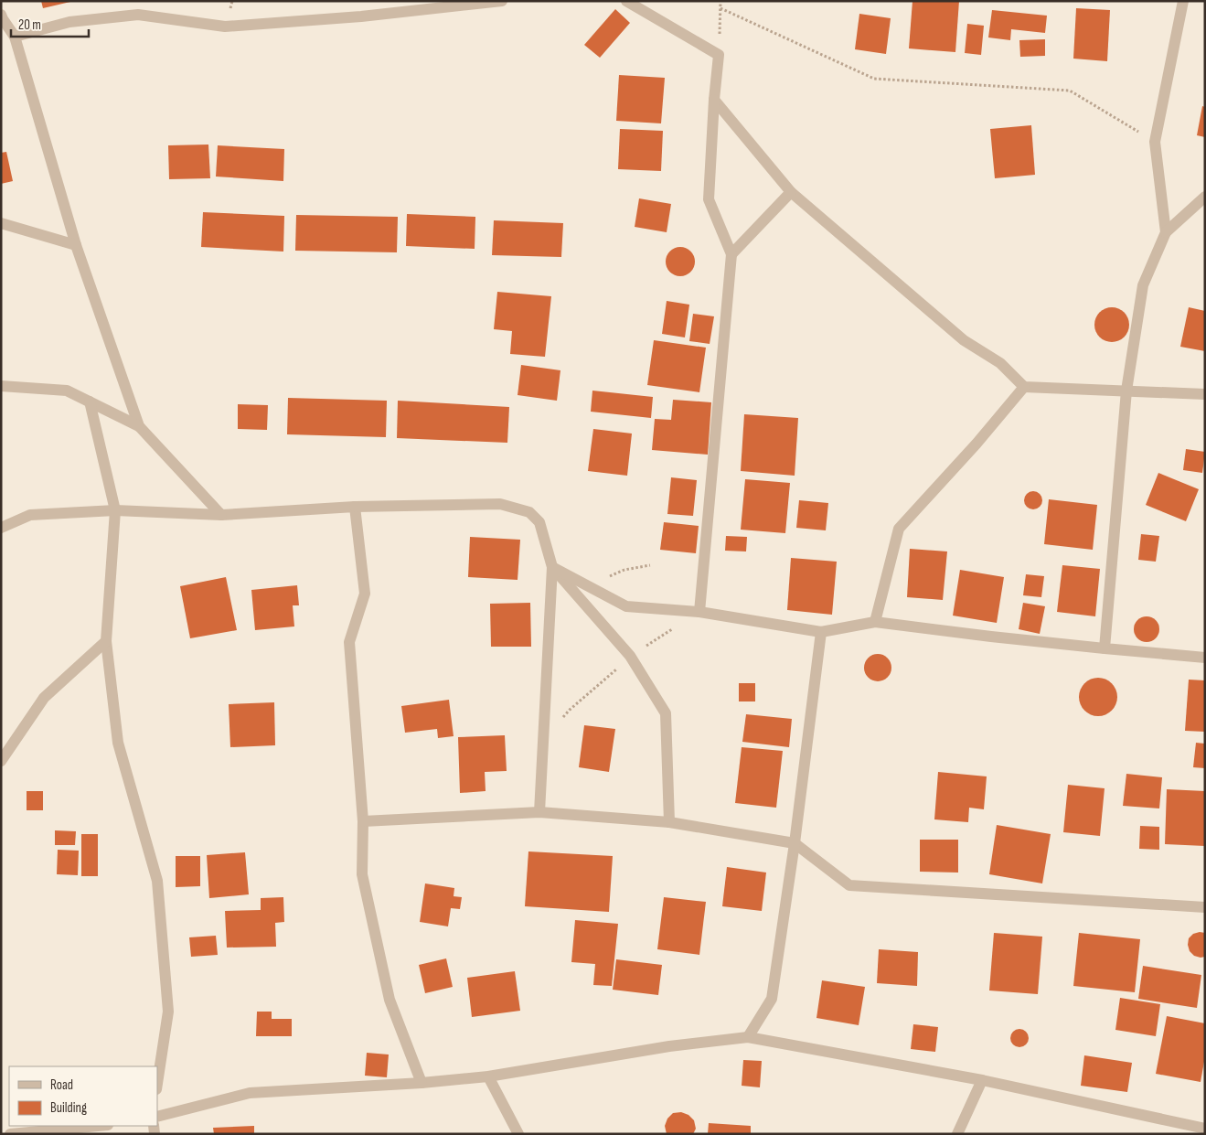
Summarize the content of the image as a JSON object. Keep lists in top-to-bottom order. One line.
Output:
{"legend":["Road","Building"],"scale_bar":"20 m"}
